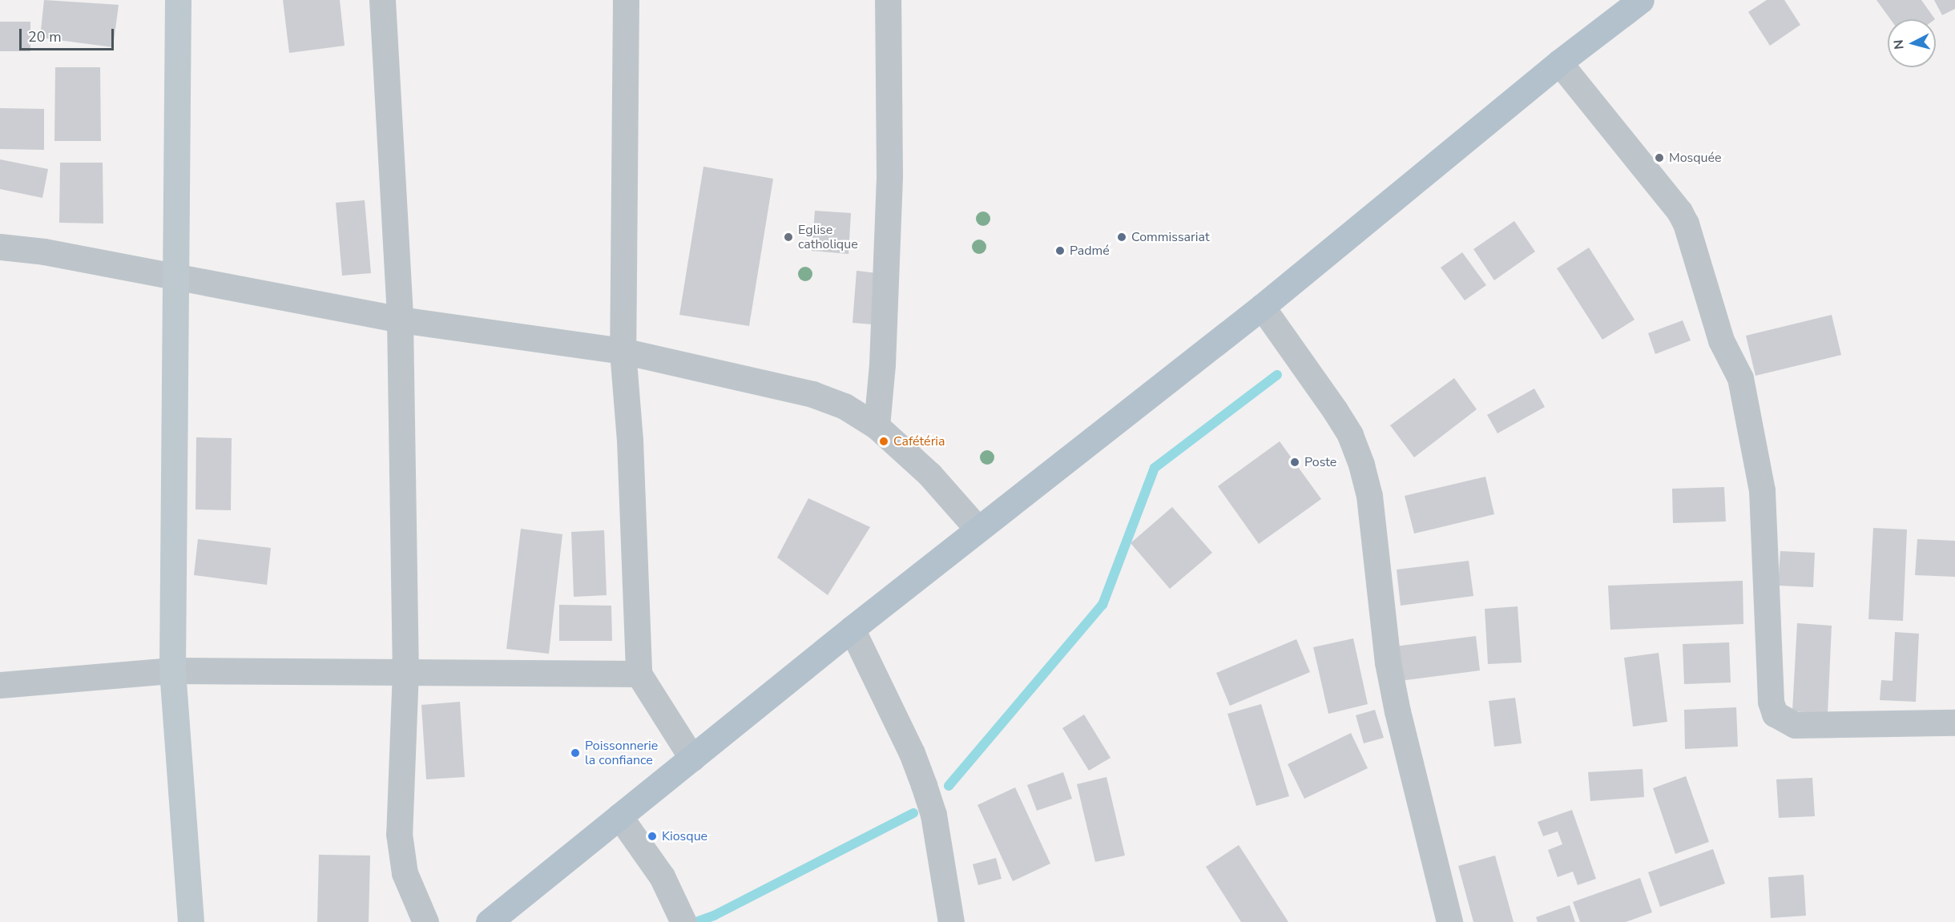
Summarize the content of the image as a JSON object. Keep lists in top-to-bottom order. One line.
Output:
{"places":["Mosquée","Eglise catholique","Commissariat","Padmé","Cafétéria","Poste","Poissonnerie la confiance","Kiosque"],"scale_bar":"20 m","north":"left"}
